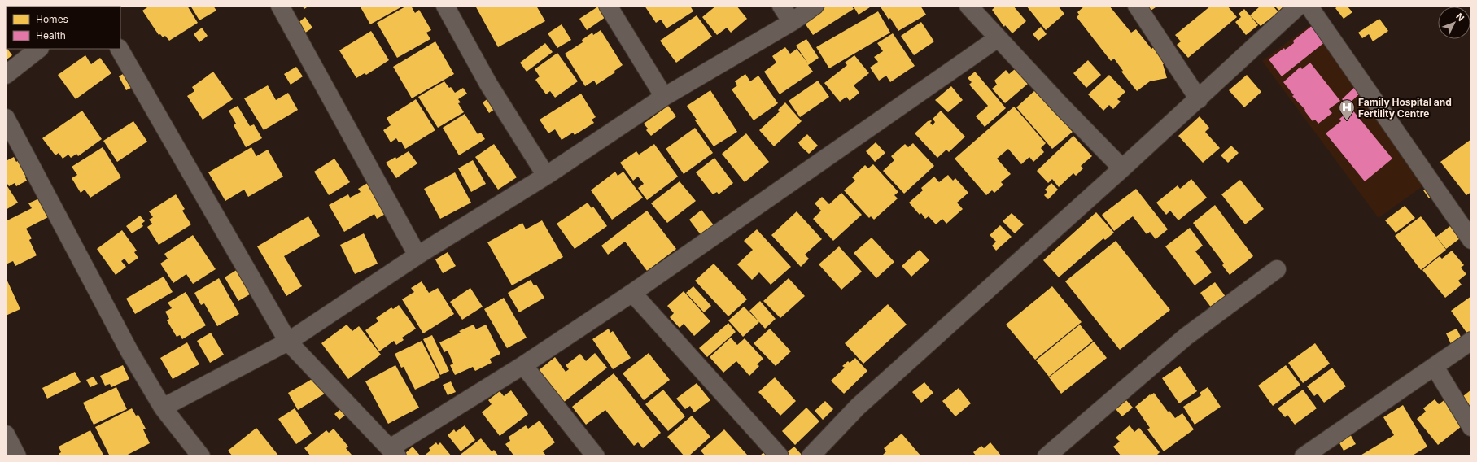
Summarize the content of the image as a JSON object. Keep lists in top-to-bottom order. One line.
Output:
{"places":{"hospital":["Family Hospital and Fertility Centre"]},"legend":["Homes","Health"],"north":"top right"}
